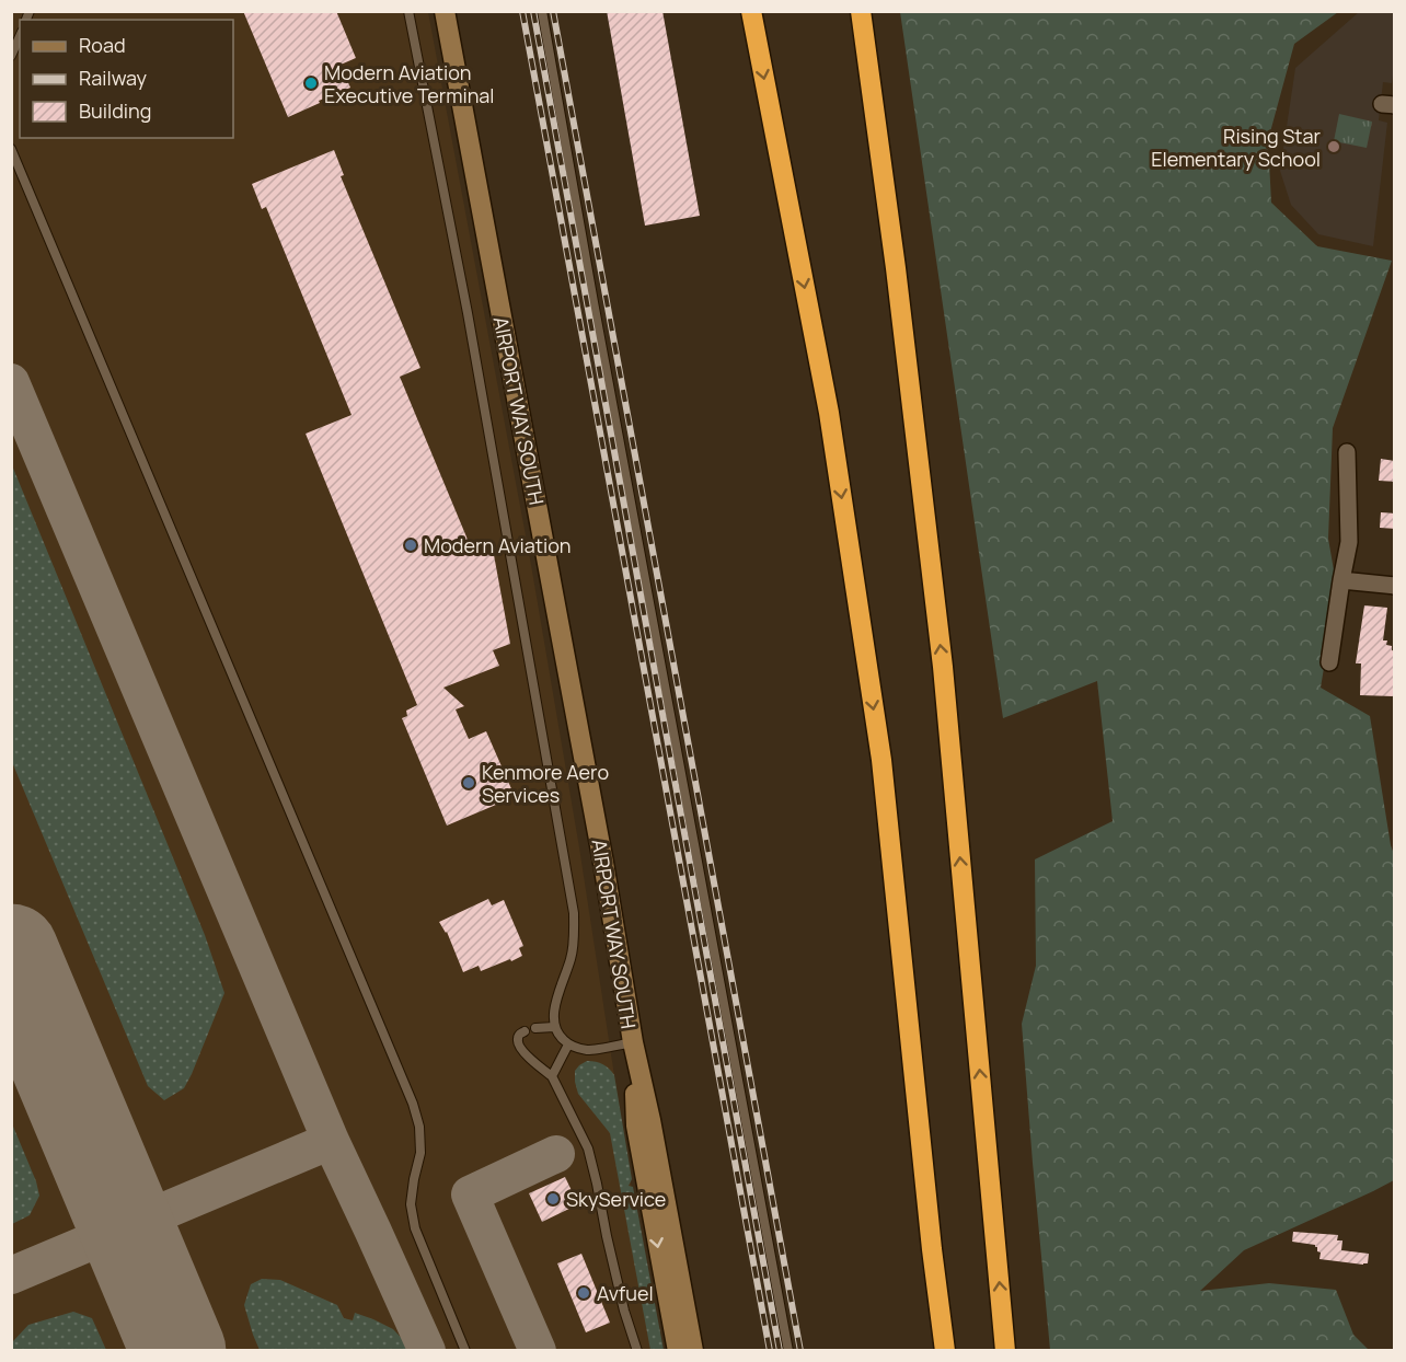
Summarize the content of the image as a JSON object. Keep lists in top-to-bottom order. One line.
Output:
{"streets":{"main road":["AIRPORT WAY SOUTH"]},"places":["Modern Aviation Executive Terminal","Rising Star Elementary School","Modern Aviation","Kenmore Aero Services","SkyService","Avfuel"],"legend":["Road","Railway","Building"]}
